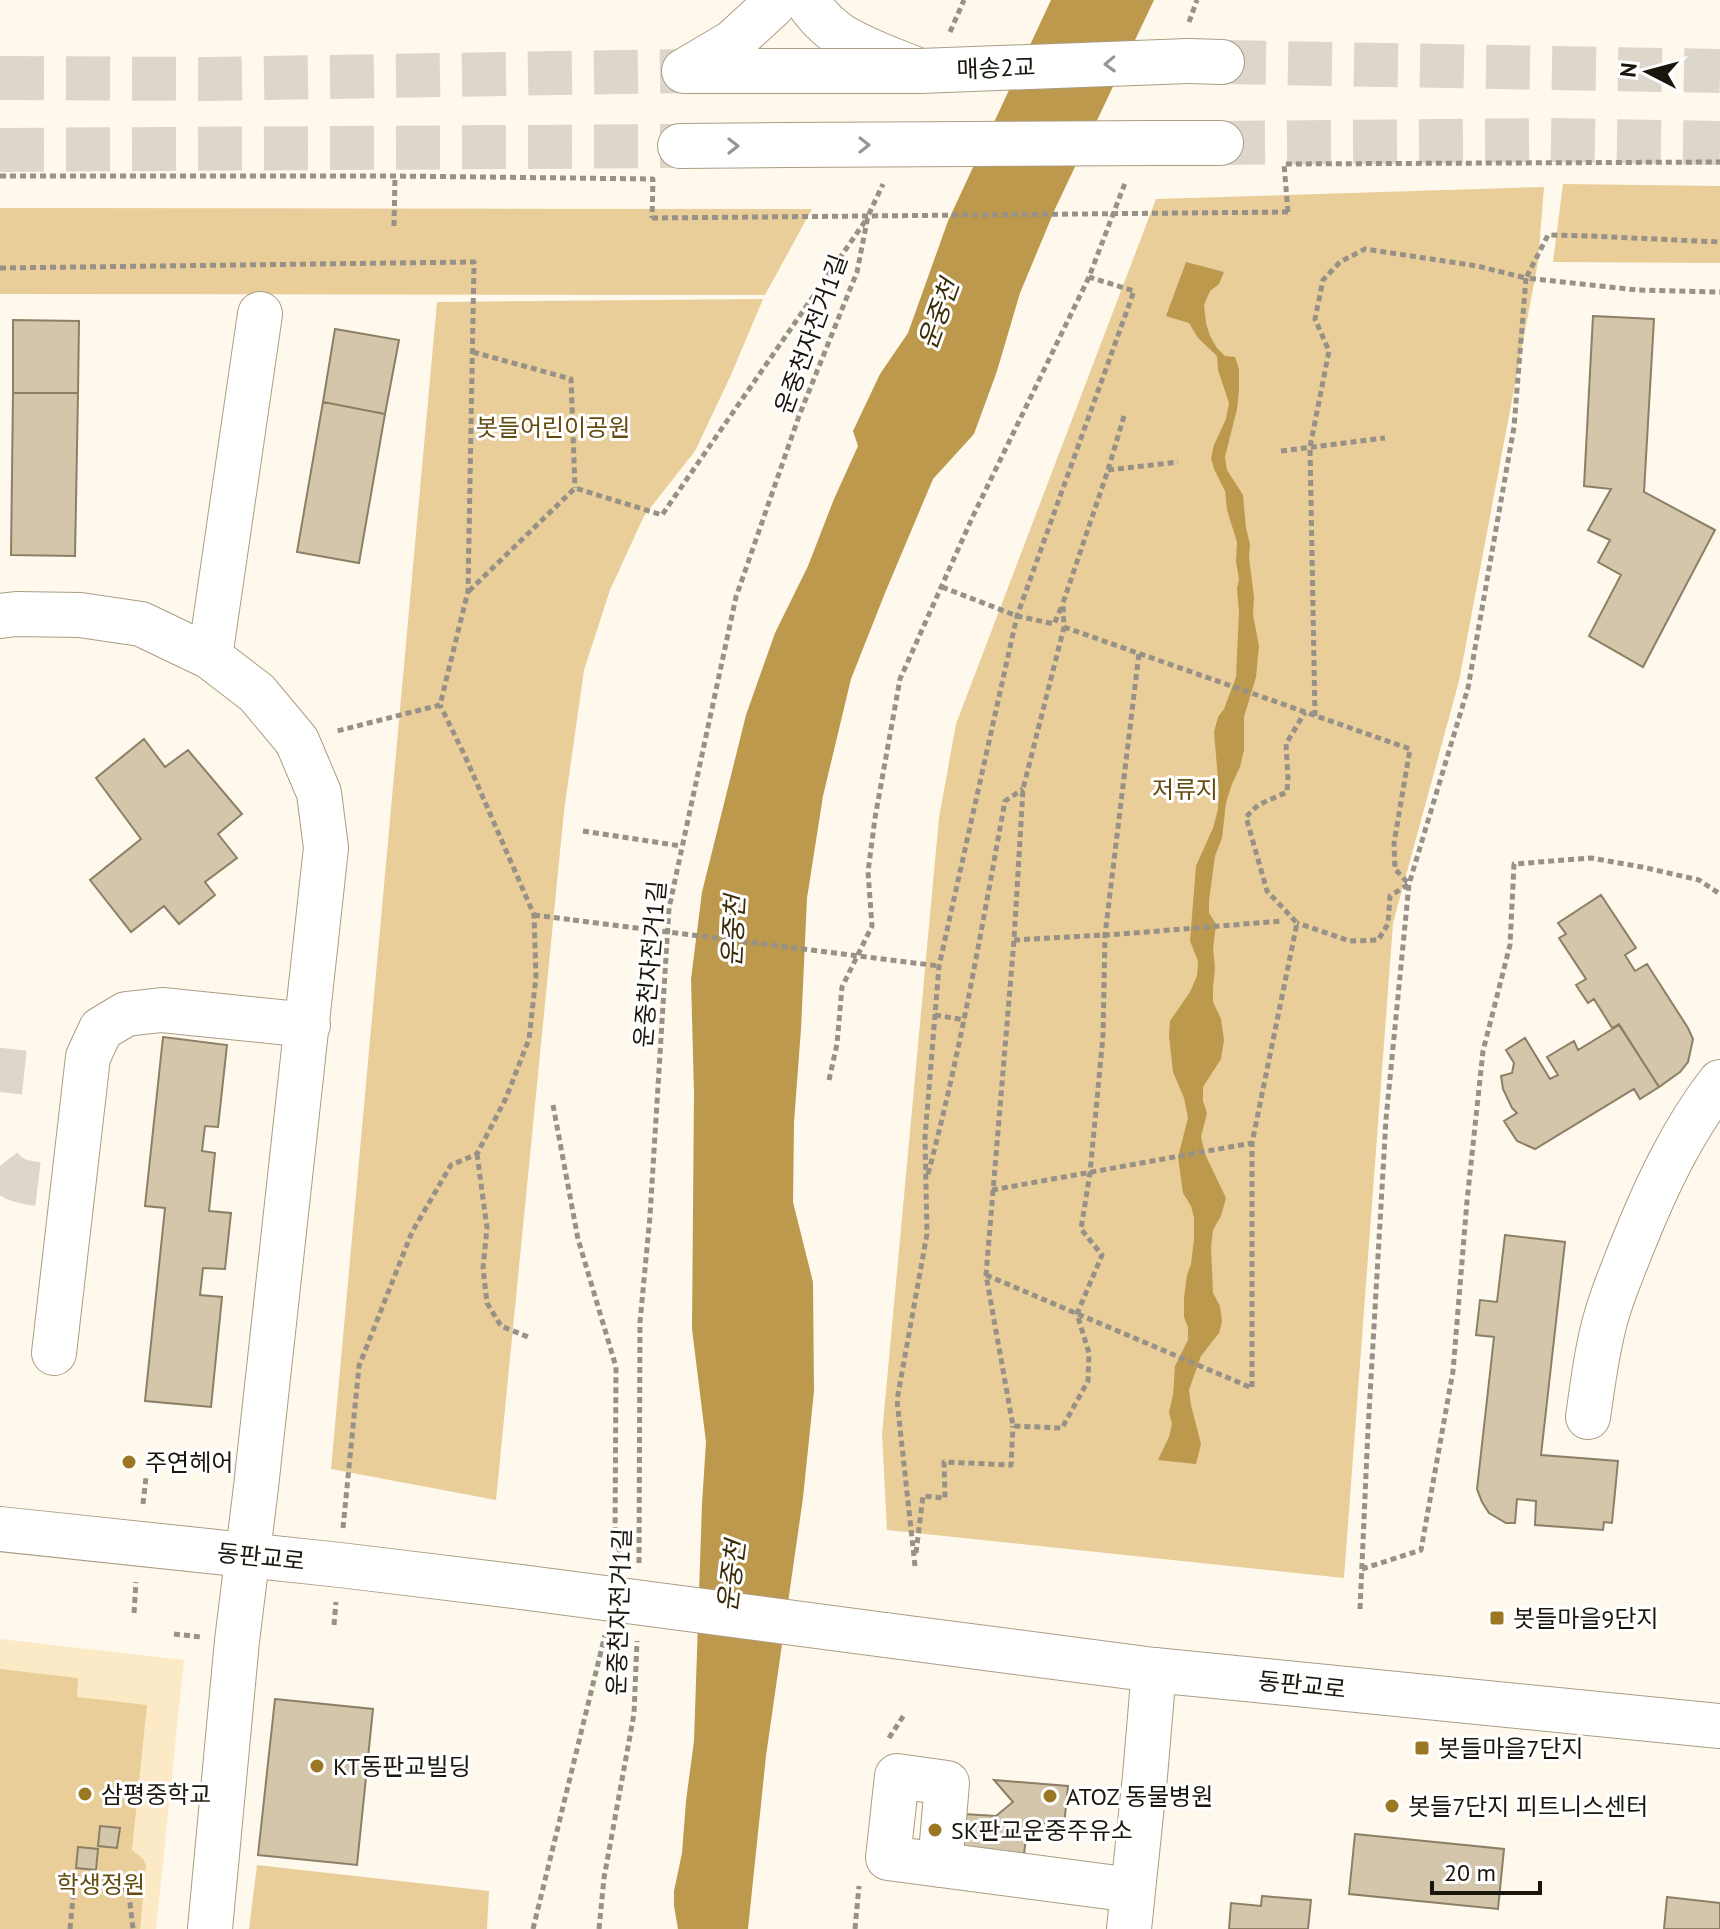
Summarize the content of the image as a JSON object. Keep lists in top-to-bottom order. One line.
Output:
{"streets":{"main road":["매송2교","동판교로"],"path":["운중천자전거1길"]},"water":["운중천"],"parks":["봇들어린이공원","저류지","학생정원"],"places":{"other":["주연헤어","KT동판교빌딩","삼평중학교","ATOZ 동물병원","봇들7단지 피트니스센터","SK판교운중주유소"],"transit":["봇들마을9단지","봇들마을7단지"]},"scale_bar":"20 m","north":"left"}
